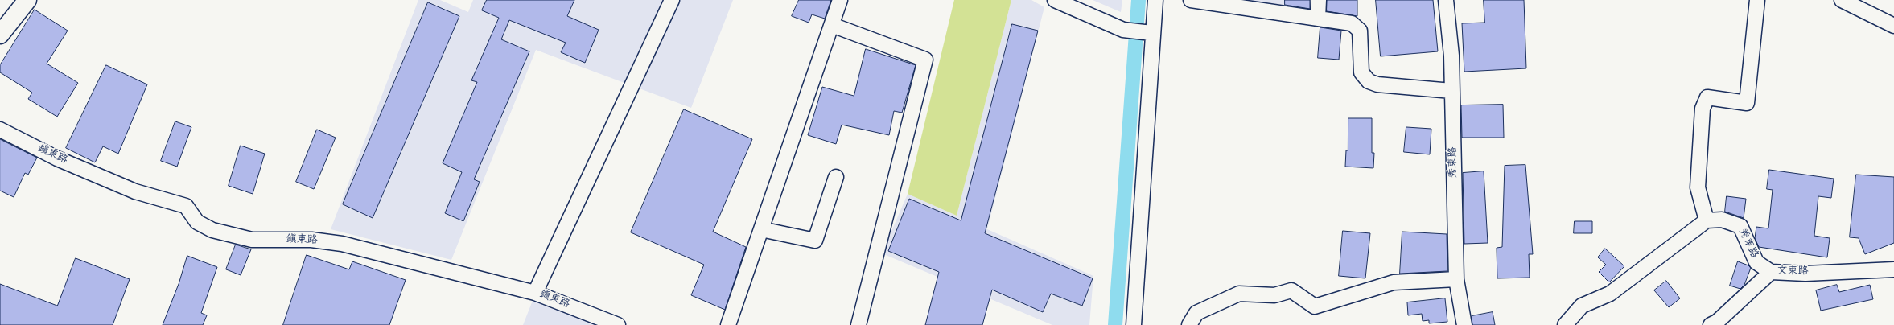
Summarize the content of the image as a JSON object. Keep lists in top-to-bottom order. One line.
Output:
{"streets":{"street":["鎮東路","秀東路","文東路"]},"crossings":[["秀東路","文東路"]]}
